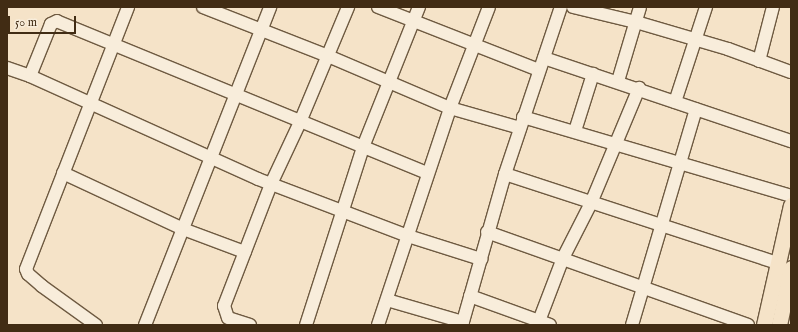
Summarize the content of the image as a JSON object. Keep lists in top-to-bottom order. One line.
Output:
{"scale_bar":"50 m"}
